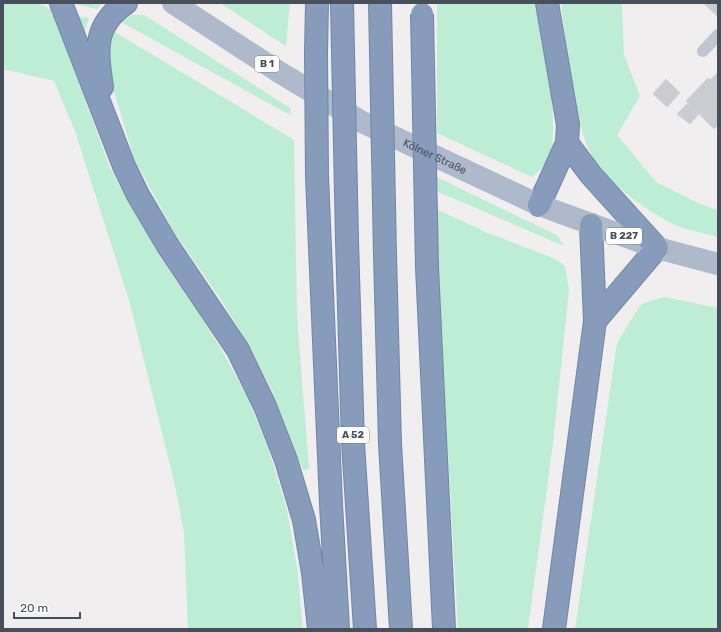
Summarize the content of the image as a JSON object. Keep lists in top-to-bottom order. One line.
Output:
{"streets":{"highway":["A 52"],"main road":["B 1","Kölner Straße","B 227"]},"scale_bar":"20 m"}
